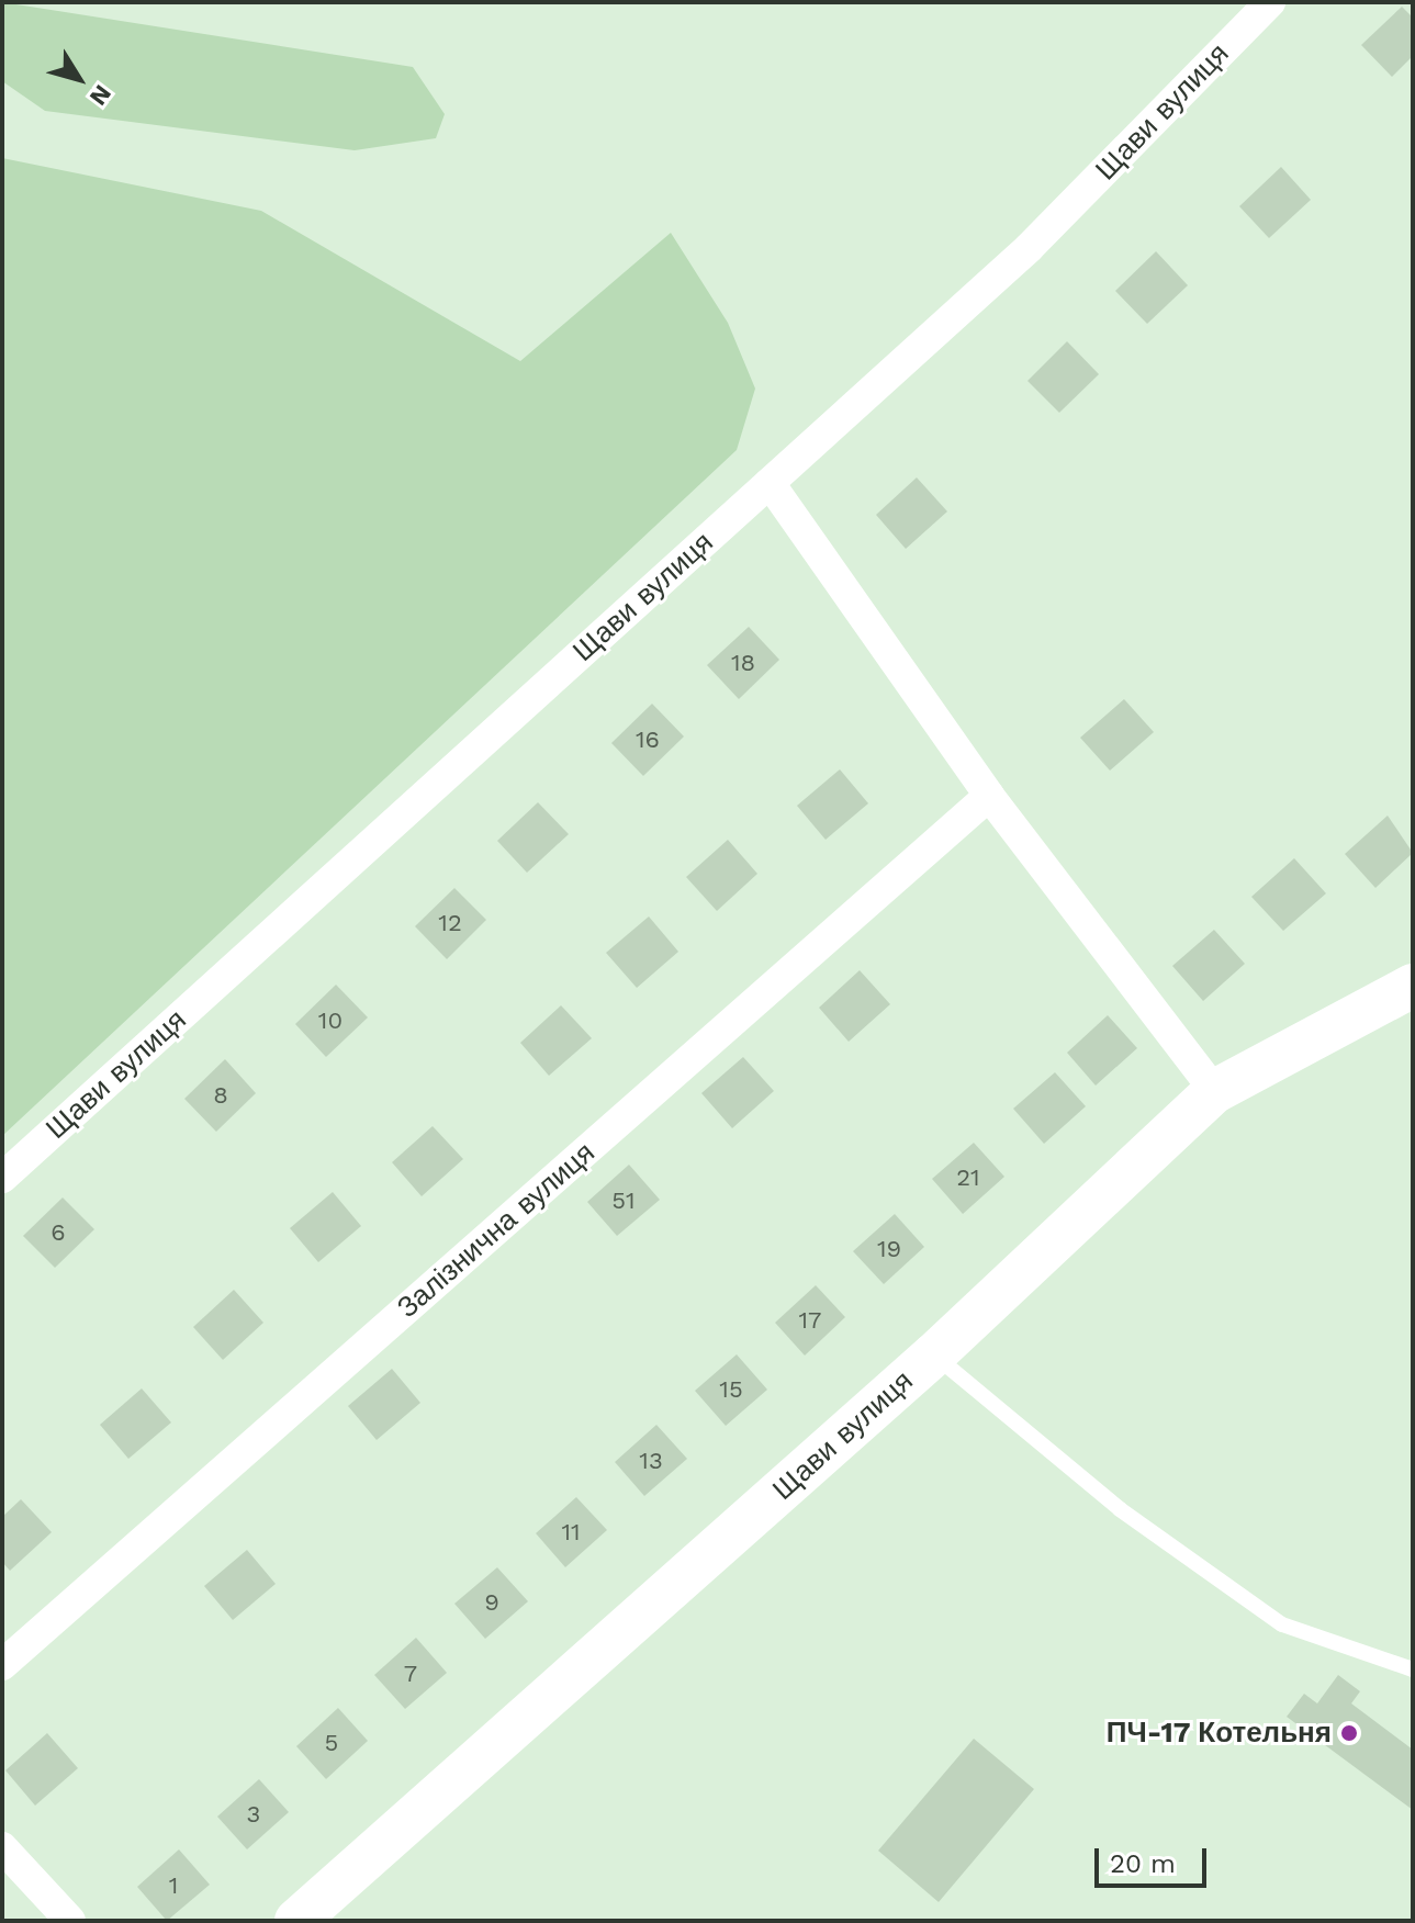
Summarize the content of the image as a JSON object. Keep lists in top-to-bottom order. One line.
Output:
{"streets":{"main road":["Щави вулиця"],"street":["Залізнична вулиця"]},"places":["ПЧ-17 Котельня"],"house_numbers":["18","16","12","10","8","21","51","6","19","17","15","13","11","9","7","5","3","1"],"scale_bar":"20 m","north":"bottom right"}
